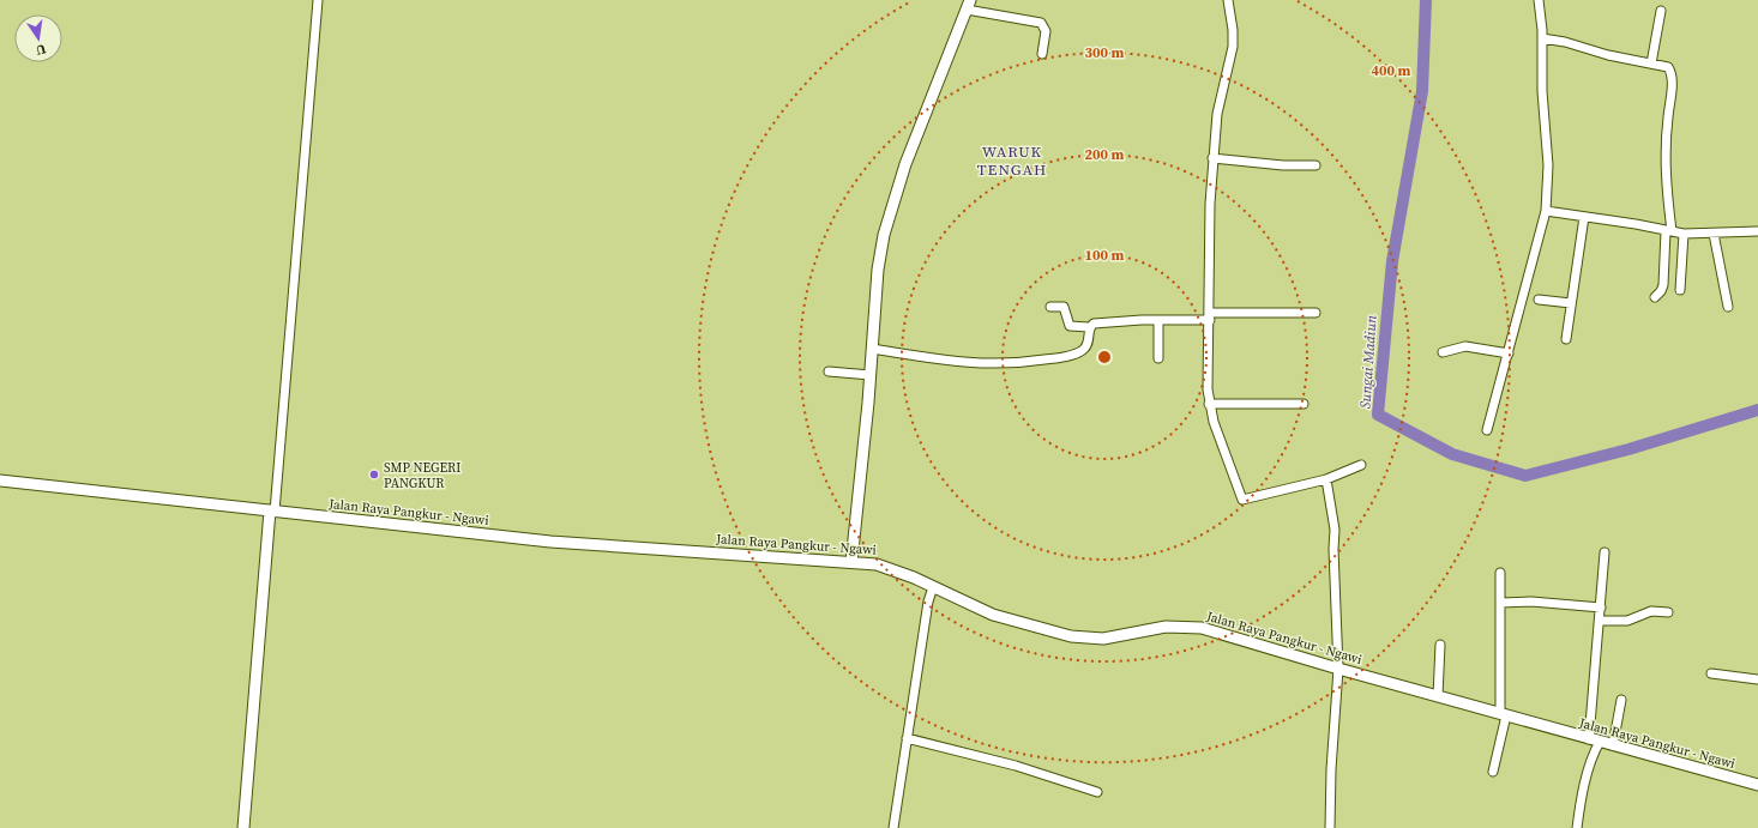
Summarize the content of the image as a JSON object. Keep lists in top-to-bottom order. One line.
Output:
{"streets":{"main road":["Jalan Raya Pangkur - Ngawi"]},"districts":["WARUK TENGAH"],"water":["Sungai Madiun"],"places":["SMP NEGERI PANGKUR"],"north":"bottom","rings":["300 m","400 m","200 m","100 m"]}
